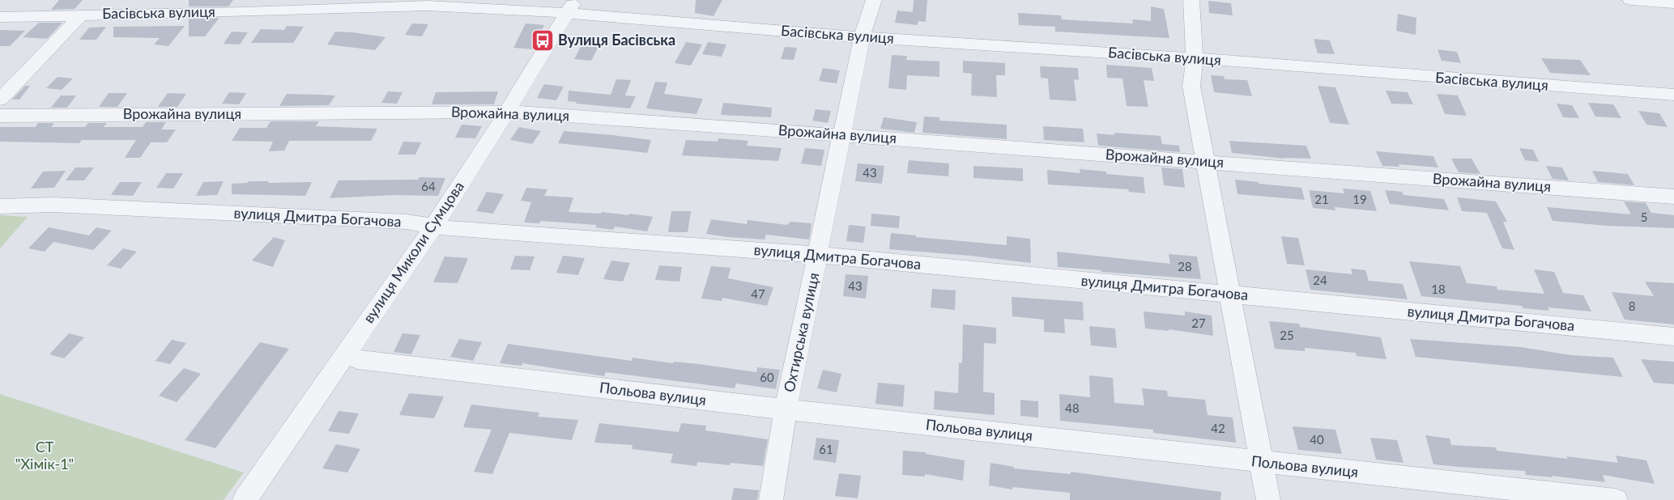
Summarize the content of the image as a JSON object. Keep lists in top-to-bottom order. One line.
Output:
{"streets":{"street":["Басівська вулиця","Врожайна вулиця","вулиця Дмитра Богачова","вулиця Миколи Сумцова","Охтирська вулиця","Польова вулиця"]},"crossings":[["Басівська вулиця","вулиця Миколи Сумцова"],["Басівська вулиця","Охтирська вулиця"],["Врожайна вулиця","вулиця Миколи Сумцова"],["Врожайна вулиця","Охтирська вулиця"],["вулиця Дмитра Богачова","вулиця Миколи Сумцова"],["вулиця Дмитра Богачова","Охтирська вулиця"],["вулиця Миколи Сумцова","Польова вулиця"],["Охтирська вулиця","Польова вулиця"]],"parks":["СТ \"Хімік-1\""],"places":{"bus stop":["Вулиця Басівська"]},"house_numbers":["43","64","21","19","5","28","24","43","18","47","8","27","25","60","48","42","40","61"]}
